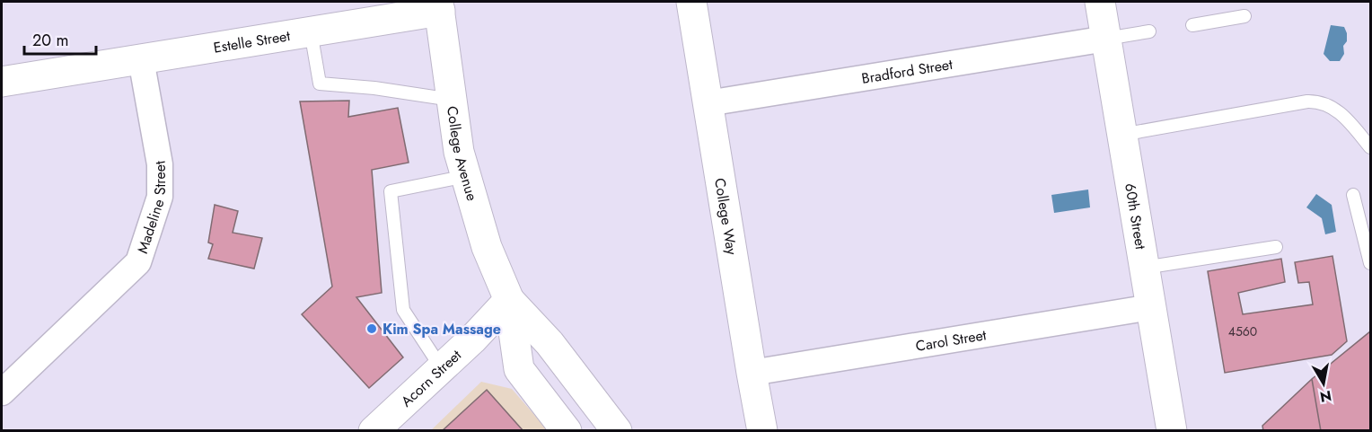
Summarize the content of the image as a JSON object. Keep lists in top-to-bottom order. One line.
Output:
{"streets":{"street":["Estelle Street","Bradford Street","College Avenue","Madeline Street","College Way","60th Street","Carol Street","Acorn Street"]},"crossings":[["Estelle Street","College Avenue"],["Estelle Street","Madeline Street"],["Bradford Street","College Way"],["Bradford Street","60th Street"],["College Avenue","Acorn Street"],["College Way","Carol Street"],["60th Street","Carol Street"]],"places":["Kim Spa Massage"],"house_numbers":["4560"],"scale_bar":"20 m","north":"bottom"}
